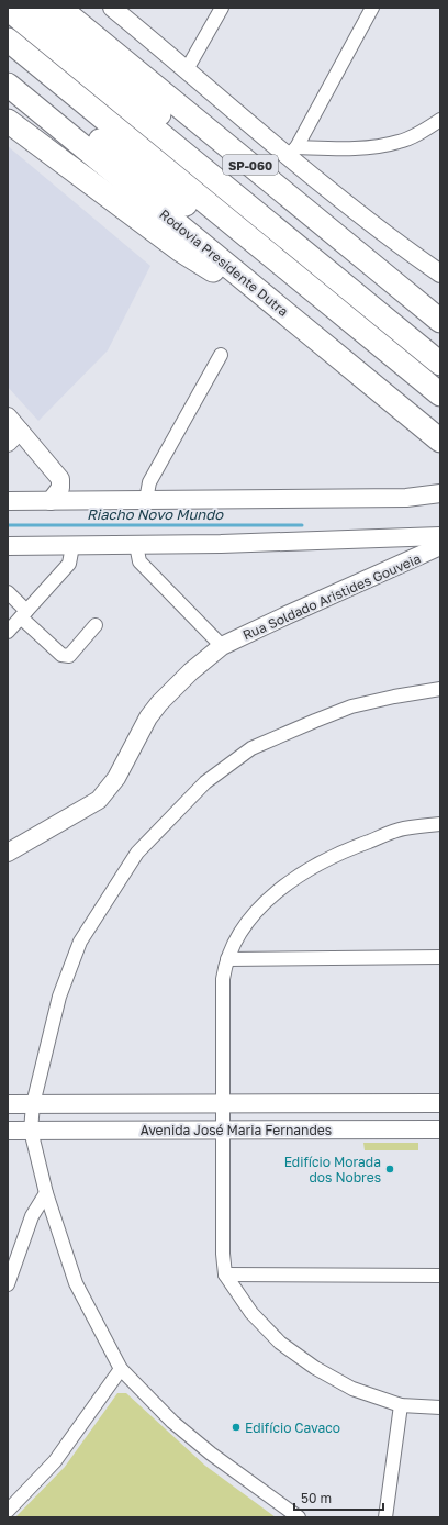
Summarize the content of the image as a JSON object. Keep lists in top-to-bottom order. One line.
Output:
{"streets":{"highway":["SP-060","Rodovia Presidente Dutra"],"main road":["Rua Soldado Aristides Gouveia","Avenida José Maria Fernandes"]},"water":["Riacho Novo Mundo"],"places":["Edifício Morada dos Nobres","Edifício Cavaco"],"scale_bar":"50 m"}
